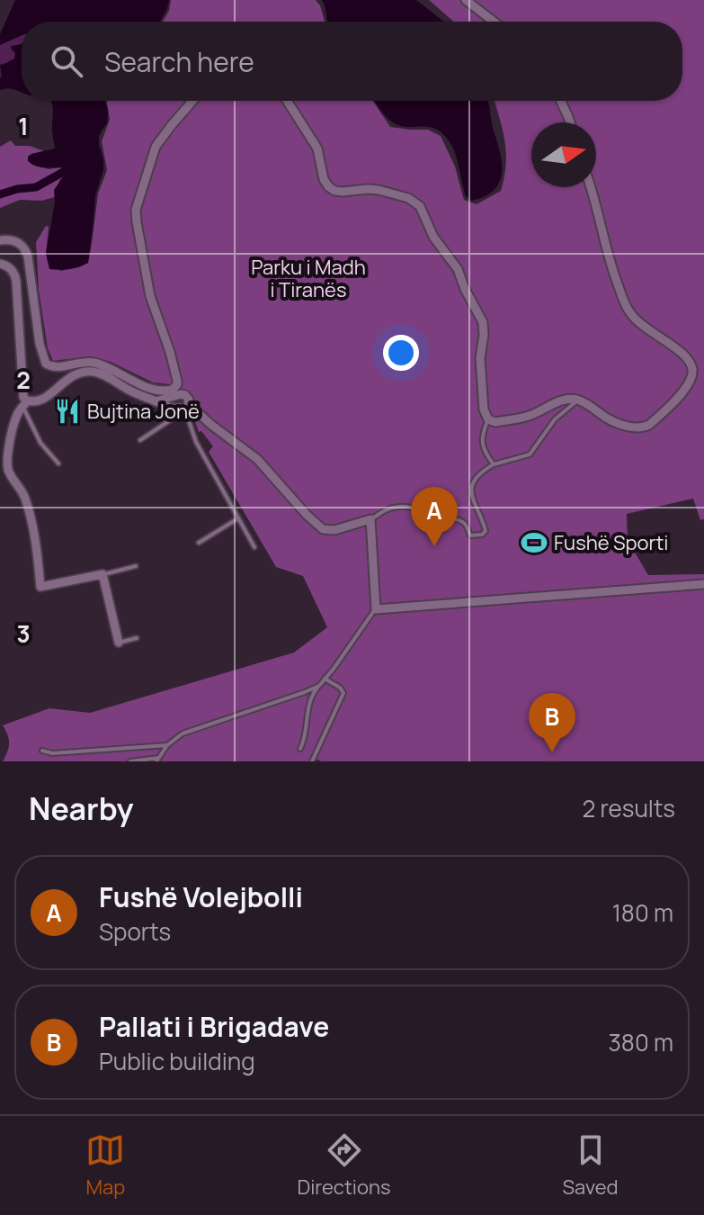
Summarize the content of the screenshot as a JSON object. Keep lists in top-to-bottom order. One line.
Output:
{"parks":["Parku i Madh i Tiranës"],"places":{"restaurant":["Bujtina Jonë"],"sports":["Fushë Sporti"]},"north":"right","page":{"search":"Search here","pins":["A","B"],"heading":["Nearby","2 results"],"list":[{"mark":"A","name":"Fushë Volejbolli","note":"Sports","value":"180 m"},{"mark":"B","name":"Pallati i Brigadave","note":"Public building","value":"380 m"}],"nav":["Map","Directions","Saved"]},"grid":{"rows":["1","2","3"]}}
